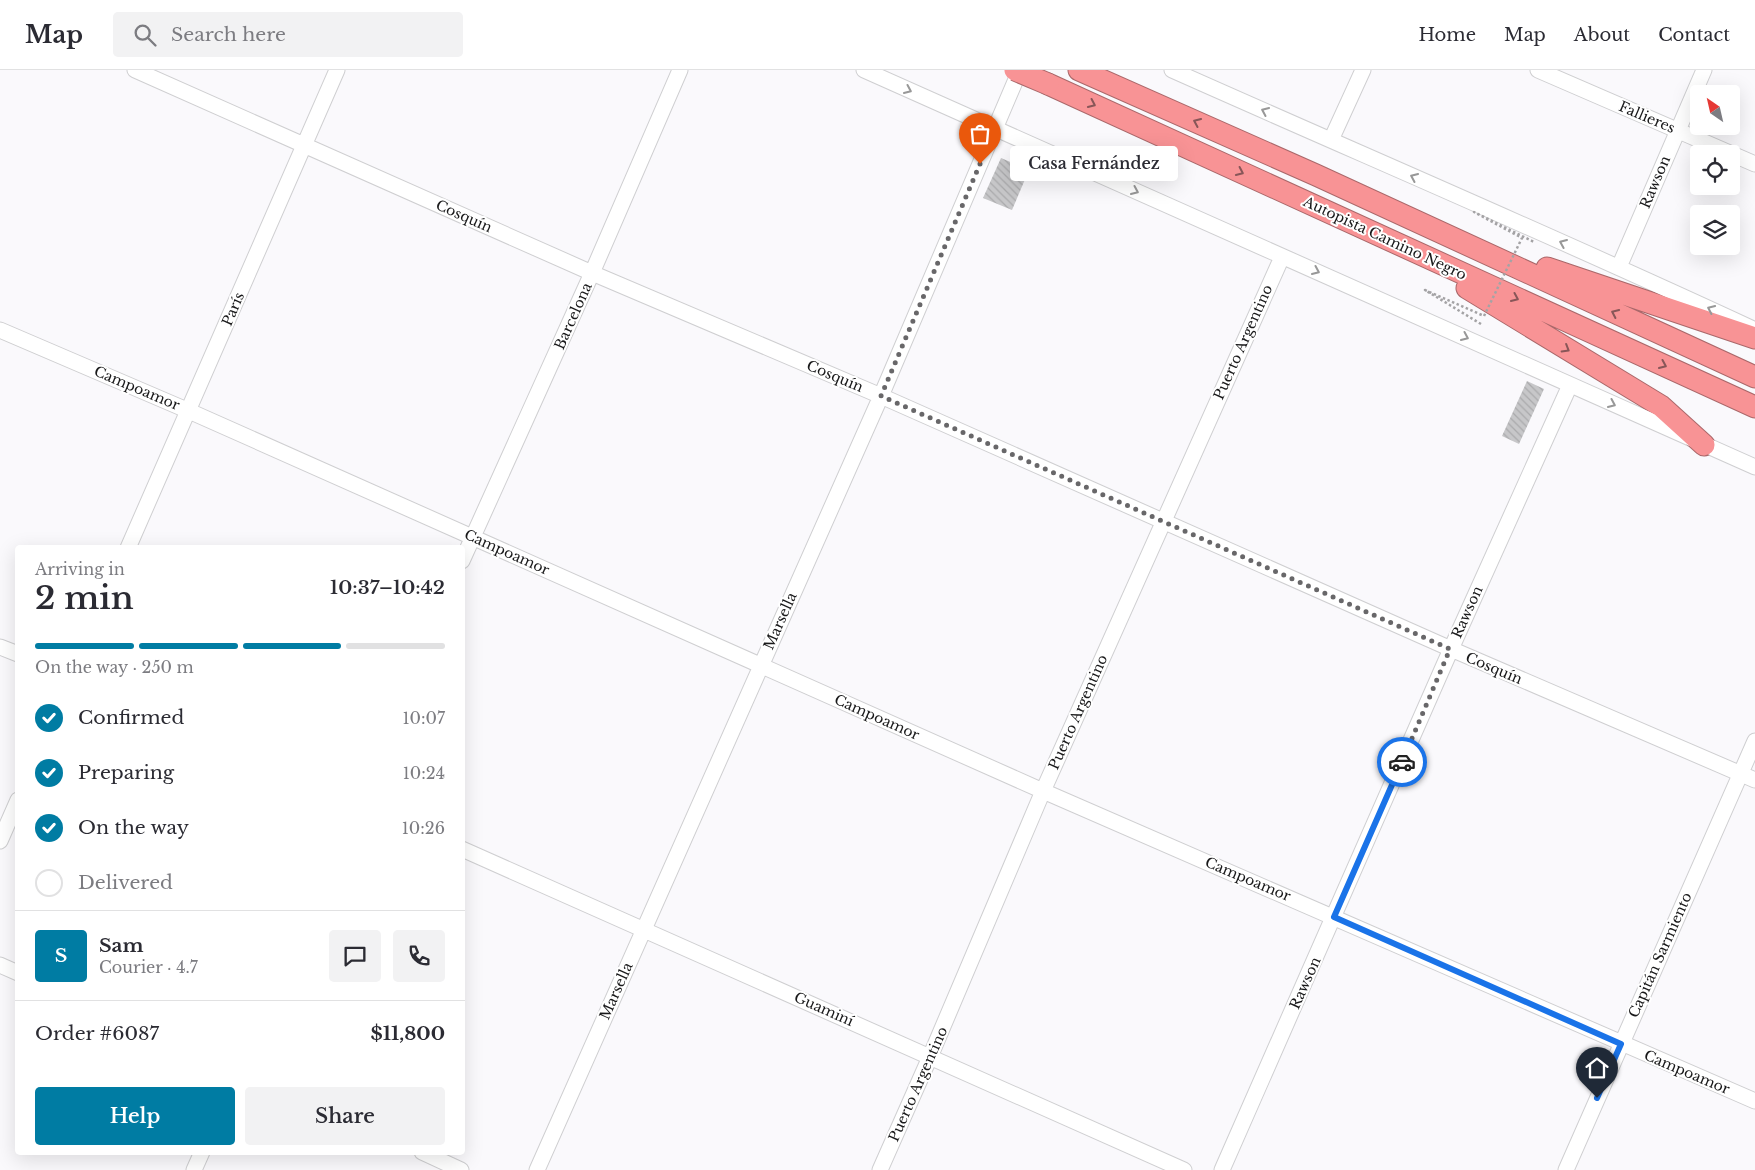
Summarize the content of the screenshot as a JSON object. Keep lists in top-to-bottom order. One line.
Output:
{"streets":{"highway":["Autopista Camino Negro"],"street":["Fallieres","Rawson","Cosquín","París","Barcelona","Puerto Argentino","Campoamor","Marsella","Capitán Sarmiento","Guaminí"]},"crossings":[["Fallieres","Rawson"],["Rawson","Cosquín"],["Rawson","Campoamor"],["Cosquín","París"],["Cosquín","Barcelona"],["Cosquín","Puerto Argentino"],["Cosquín","Marsella"],["Cosquín","Capitán Sarmiento"],["París","Campoamor"],["Barcelona","Campoamor"],["Puerto Argentino","Campoamor"],["Puerto Argentino","Guaminí"],["Campoamor","Marsella"],["Campoamor","Capitán Sarmiento"],["Marsella","Guaminí"]],"places":["Casa Fernández"],"north":"top left","page":{"header":"Map","search":"Search here","nav":["Home","Map","About","Contact"],"bubble":"Casa Fernández","heading":["2 min","Arriving in","10:37–10:42"],"panel":["Sam","Courier · 4.7","Order #6087","$11,800"],"bar":"On the way · 250 m","list":[["Confirmed","10:07"],["Preparing","10:24"],["On the way","10:26"],"Delivered"],"round":"S","buttons":["Help","Share"]}}
